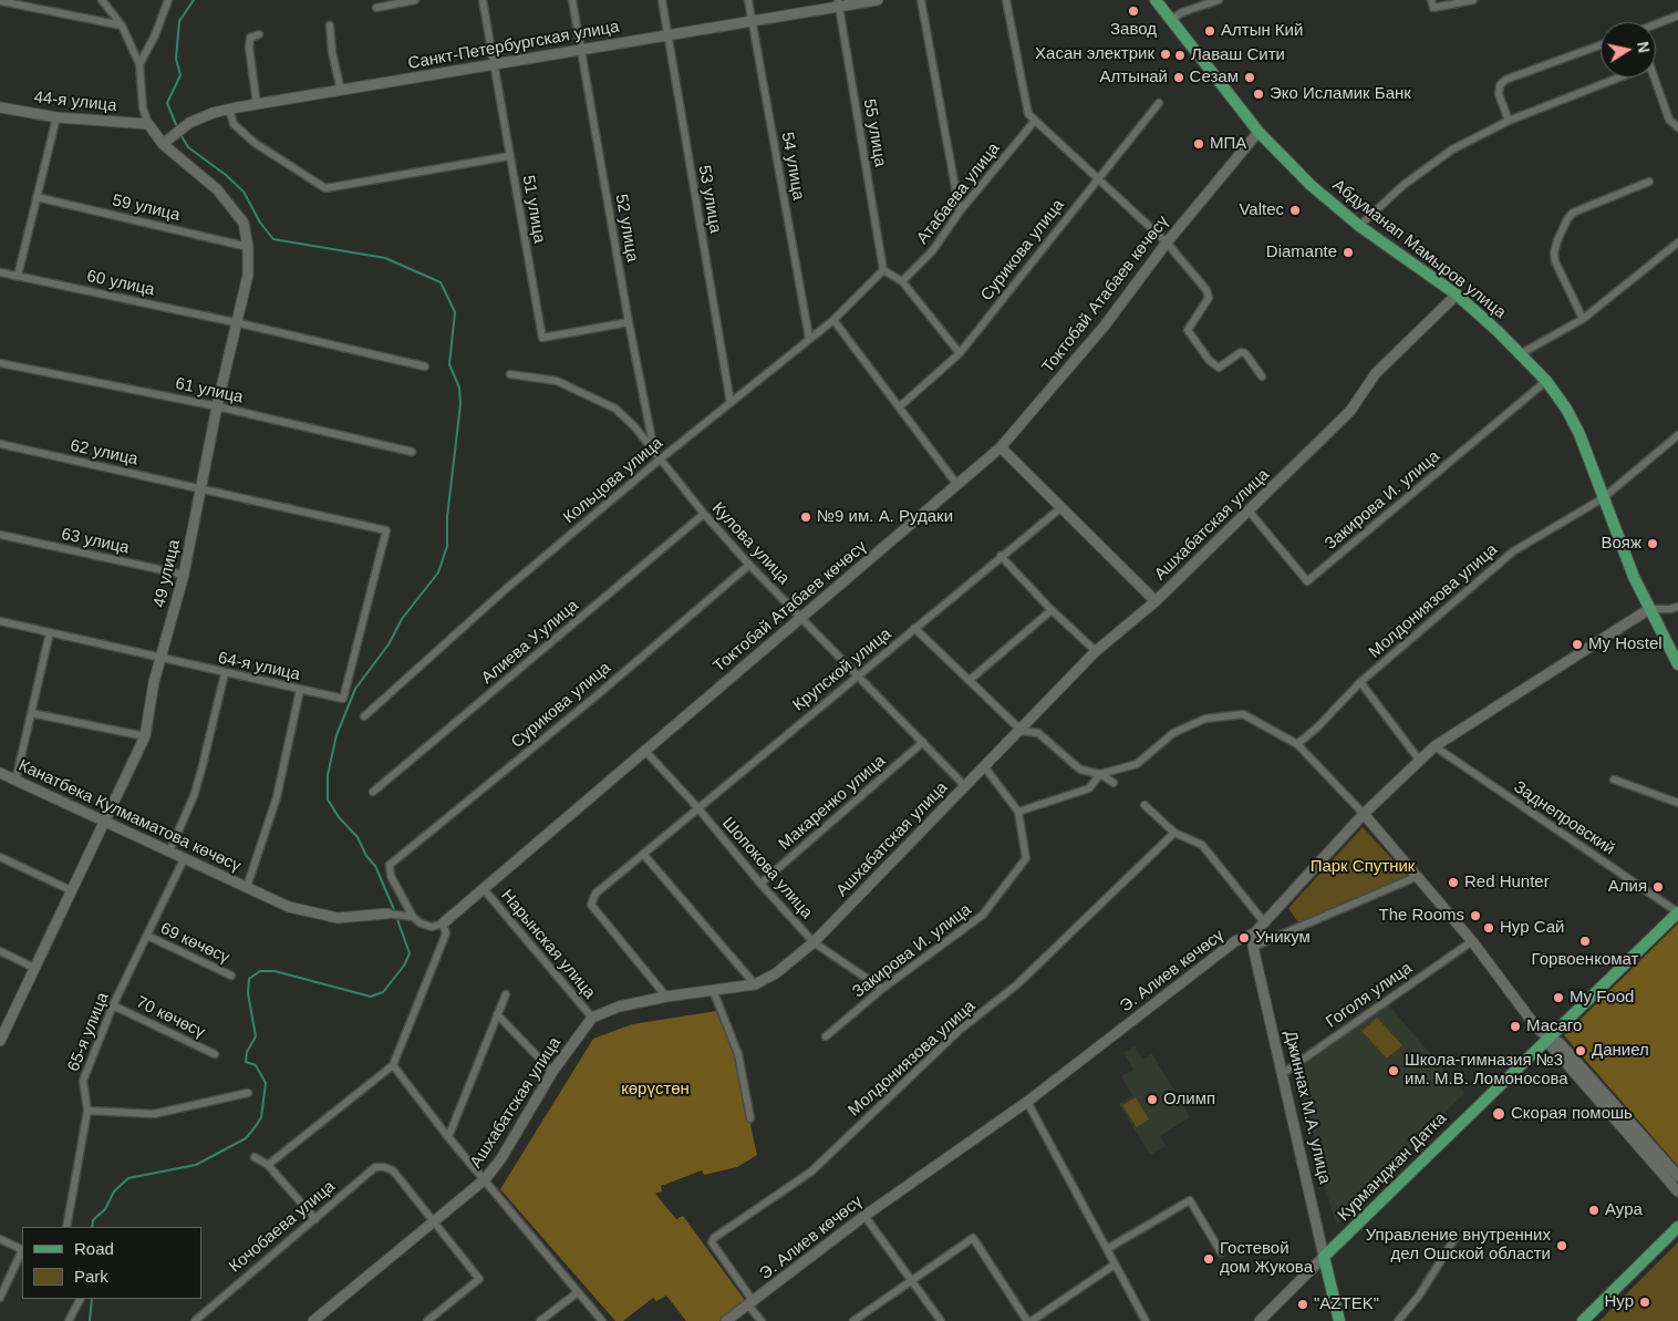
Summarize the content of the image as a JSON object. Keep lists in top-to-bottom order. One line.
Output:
{"streets":{"main road":["Абдуманап Мамыров улица","Джиннах М.А. улица","Курманджан Датка"],"street":["Санкт-Петербургская улица","44-я улица","55 улица","54 улица","Атабаева улица","53 улица","59 улица","51 улица","52 улица","Сурикова улица","60 улица","Токтобай Атабаев көчөсү","61 улица","62 улица","Кольцова улица","Закирова И. улица","Ашхабатская улица","63 улица","Кулова улица","49 улица","Молдониязова улица","Алиева У.улица","64-я улица","Крупской улица","Макаренко улица","Канатбека Кулмаматова көчөсү","Заднепровский","Шопокова улица","69 көчөсү","Нарынская улица","Э. Алиев көчөсү","Гоголя улица","70 көчөсү","65-я улица","Кочобаева улица"]},"crossings":[["Санкт-Петербургская улица","55 улица"],["Санкт-Петербургская улица","54 улица"],["Санкт-Петербургская улица","53 улица"],["Санкт-Петербургская улица","51 улица"],["Санкт-Петербургская улица","52 улица"],["Санкт-Петербургская улица","49 улица"],["44-я улица","49 улица"],["55 улица","Кольцова улица"],["54 улица","Кольцова улица"],["53 улица","Кольцова улица"],["59 улица","49 улица"],["51 улица","52 улица"],["52 улица","Кольцова улица"],["52 улица","Кулова улица"],["Абдуманап Мамыров улица","Токтобай Атабаев көчөсү"],["Абдуманап Мамыров улица","Закирова И. улица"],["Абдуманап Мамыров улица","Ашхабатская улица"],["Абдуманап Мамыров улица","Молдониязова улица"],["Абдуманап Мамыров улица","Э. Алиев көчөсү"],["Сурикова улица","Кулова улица"],["60 улица","49 улица"],["Токтобай Атабаев көчөсү","Кулова улица"],["Токтобай Атабаев көчөсү","Шопокова улица"],["Токтобай Атабаев көчөсү","Нарынская улица"],["61 улица","49 улица"],["62 улица","49 улица"],["62 улица","64-я улица"],["Кольцова улица","Кулова улица"],["Закирова И. улица","Ашхабатская улица"],["Закирова И. улица","Шопокова улица"],["Ашхабатская улица","Кулова улица"],["Ашхабатская улица","Крупской улица"],["Ашхабатская улица","Шопокова улица"],["Ашхабатская улица","Нарынская улица"],["Ашхабатская улица","Кочобаева улица"],["63 улица","49 улица"],["Кулова улица","Алиева У.улица"],["Кулова улица","Крупской улица"],["Кулова улица","Макаренко улица"],["49 улица","64-я улица"],["49 улица","Канатбека Кулмаматова көчөсү"],["Молдониязова улица","Э. Алиев көчөсү"],["64-я улица","Канатбека Кулмаматова көчөсү"],["Крупской улица","Шопокова улица"],["Макаренко улица","Шопокова улица"],["Канатбека Кулмаматова көчөсү","65-я улица"],["Заднепровский","Э. Алиев көчөсү"],["Заднепровский","Курманджан Датка"],["69 көчөсү","65-я улица"],["Э. Алиев көчөсү","Джиннах М.А. улица"],["Гоголя улица","Джиннах М.А. улица"],["70 көчөсү","65-я улица"],["Джиннах М.А. улица","Курманджан Датка"]],"parks":["Парк Спутник","көрүстөн"],"places":["Завод","Алтын Кий","Хасан электрик","Лаваш Сити","Алтынай","Сезам","Эко Исламик Банк","МПА","Valtec","Diamante","№9 им. А. Рудаки","Вояж","My Hostel","Red Hunter","Алия","The Rooms","Нур Сай","Уникум","Горвоенкомат","My Food","Масаго","Даниел","Школа-гимназия №3 им. М.В. Ломоносова","Олимп","Скорая помошь","Аура","Управление внутренних дел Ошской области","Гостевой дом Жукова","Нур","\"AZTEK\""],"legend":["Road","Park"],"north":"right"}
